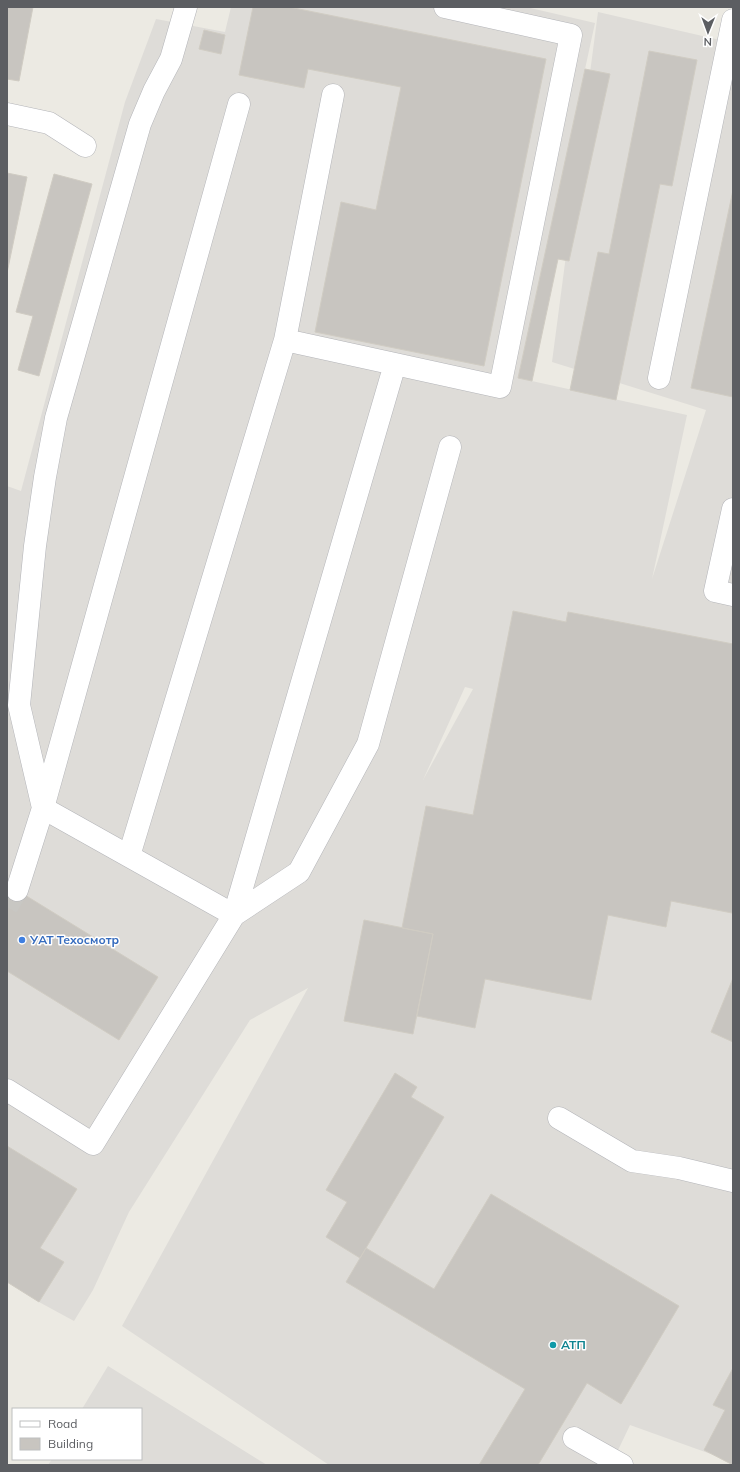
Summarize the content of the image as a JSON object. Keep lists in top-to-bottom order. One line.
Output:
{"places":["УАТ Техосмотр","АТП"],"legend":["Road","Building"],"north":"bottom"}
